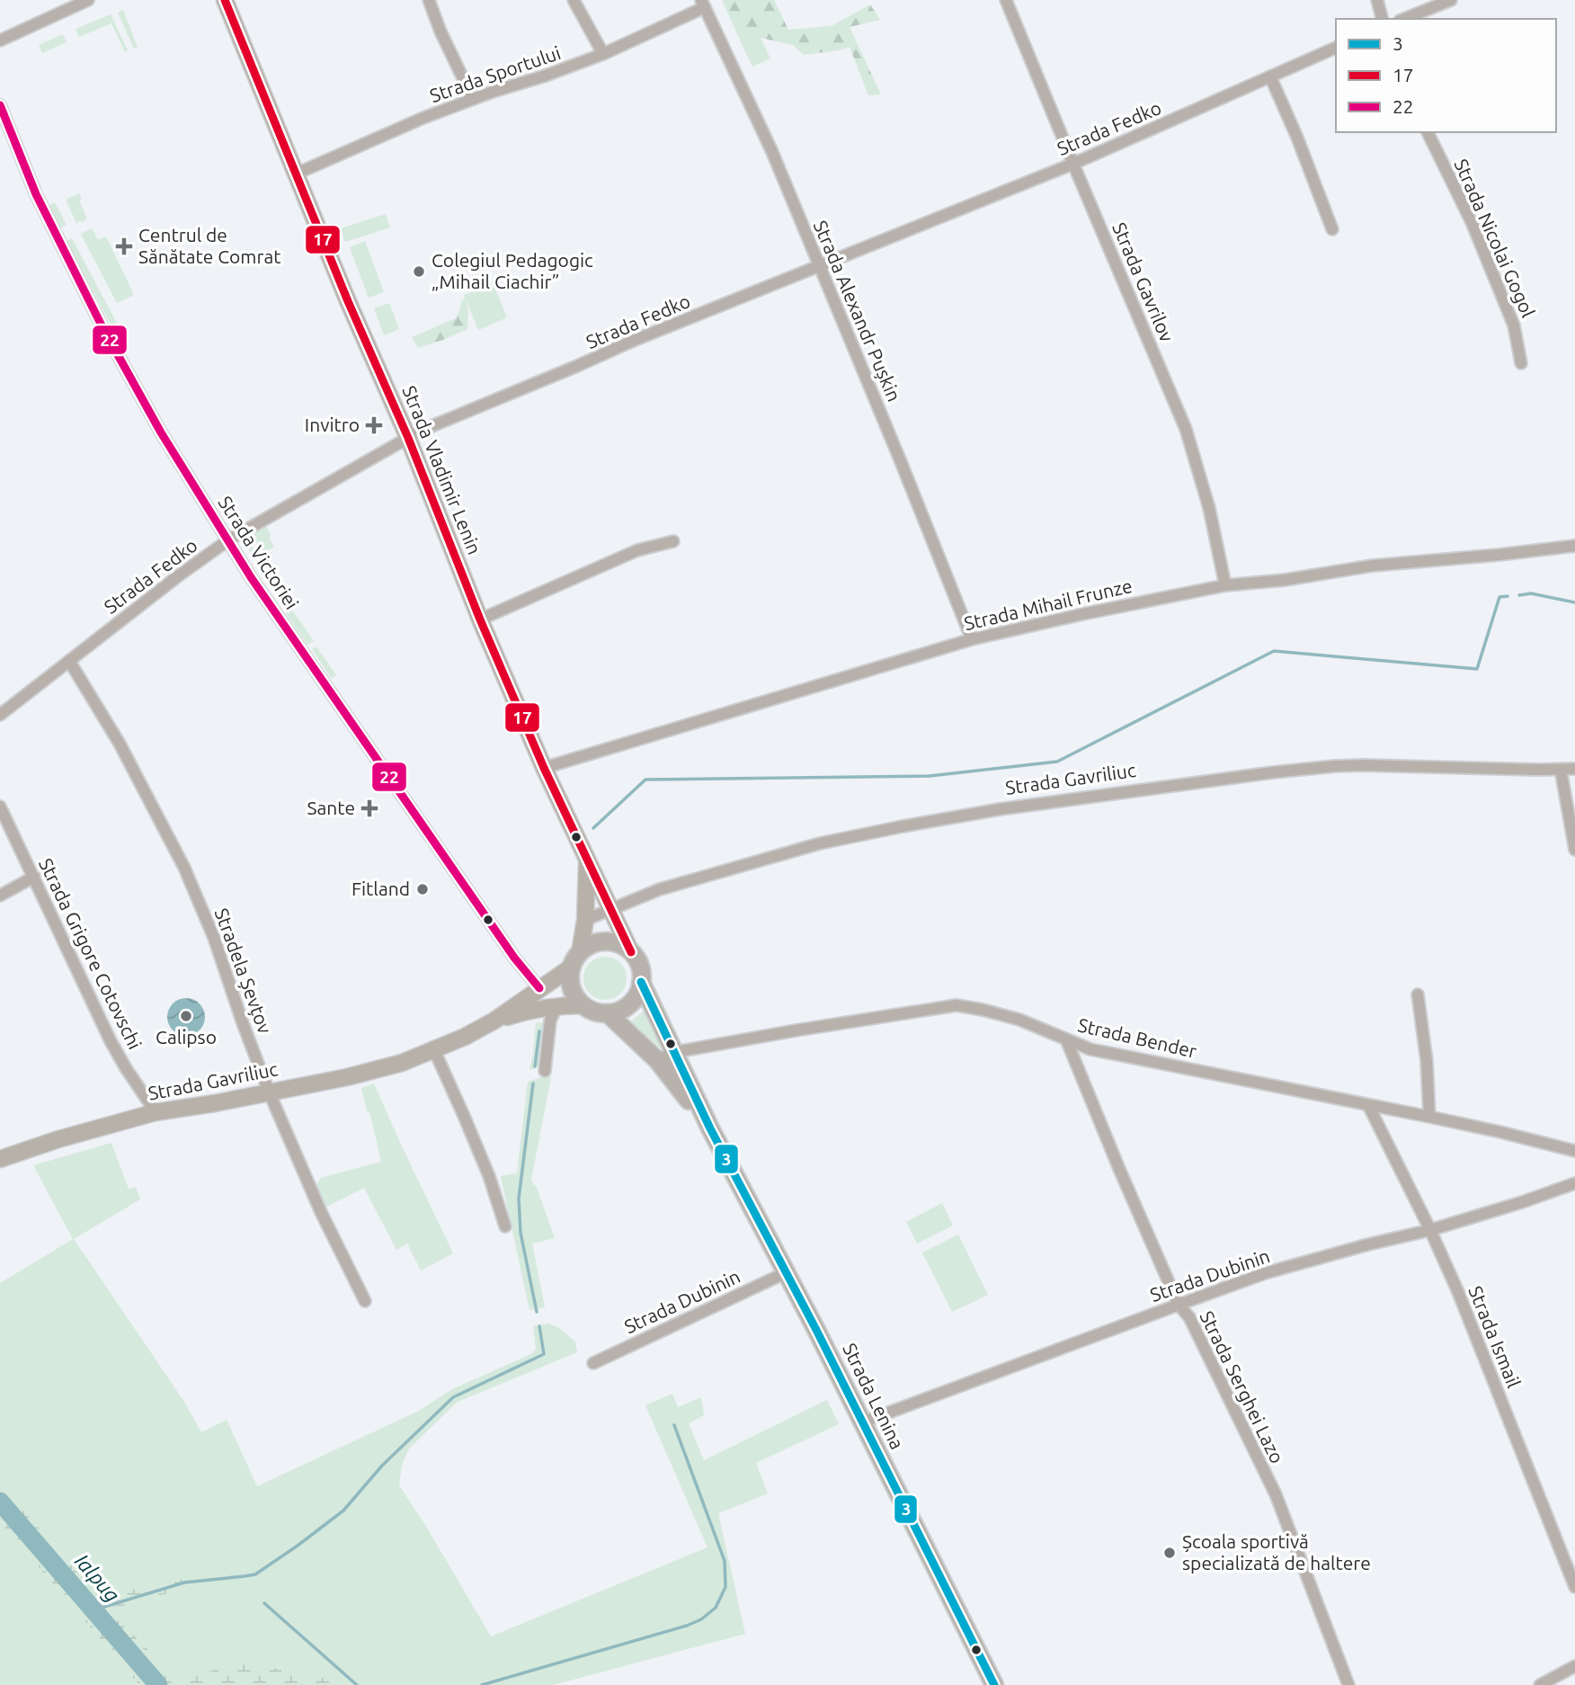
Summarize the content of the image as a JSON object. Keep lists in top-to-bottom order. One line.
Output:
{"streets":{"main road":["Strada Vladimir Lenin","Strada Gavriliuc","Strada Lenina"],"street":["Strada Sportului","Strada Fedko","Strada Nicolai Gogol","Strada Gavrilov","Strada Alexandr Pușkin","Strada Victoriei","Strada Mihail Frunze","Strada Grigore Cotovschi","Stradela Șevțov","Strada Bender","Strada Dubinin","Strada Ismail","Strada Serghei Lazo"]},"crossings":[["Strada Sportului","Strada Alexandr Pușkin"],["Strada Sportului","Strada Vladimir Lenin"],["Strada Fedko","Strada Gavrilov"],["Strada Fedko","Strada Alexandr Pușkin"],["Strada Fedko","Strada Vladimir Lenin"],["Strada Fedko","Strada Victoriei"],["Strada Fedko","Stradela Șevțov"],["Strada Gavrilov","Strada Mihail Frunze"],["Strada Alexandr Pușkin","Strada Mihail Frunze"],["Strada Vladimir Lenin","Strada Mihail Frunze"],["Strada Vladimir Lenin","Strada Gavriliuc"],["Strada Victoriei","Strada Gavriliuc"],["Strada Gavriliuc","Strada Grigore Cotovschi"],["Strada Gavriliuc","Stradela Șevțov"],["Strada Bender","Strada Ismail"],["Strada Bender","Strada Serghei Lazo"],["Strada Dubinin","Strada Ismail"],["Strada Dubinin","Strada Serghei Lazo"],["Strada Dubinin","Strada Lenina"]],"water":["Ialpug"],"places":{"health":["Centrul de Sănătate Comrat","Invitro","Sante"],"other":["Colegiul Pedagogic „Mihail Ciachir”","Fitland","Calipso","Școala sportivă specializată de haltere"]},"lines":["transit line 17","transit line 22","transit line 3"],"legend":["3","17","22"]}
